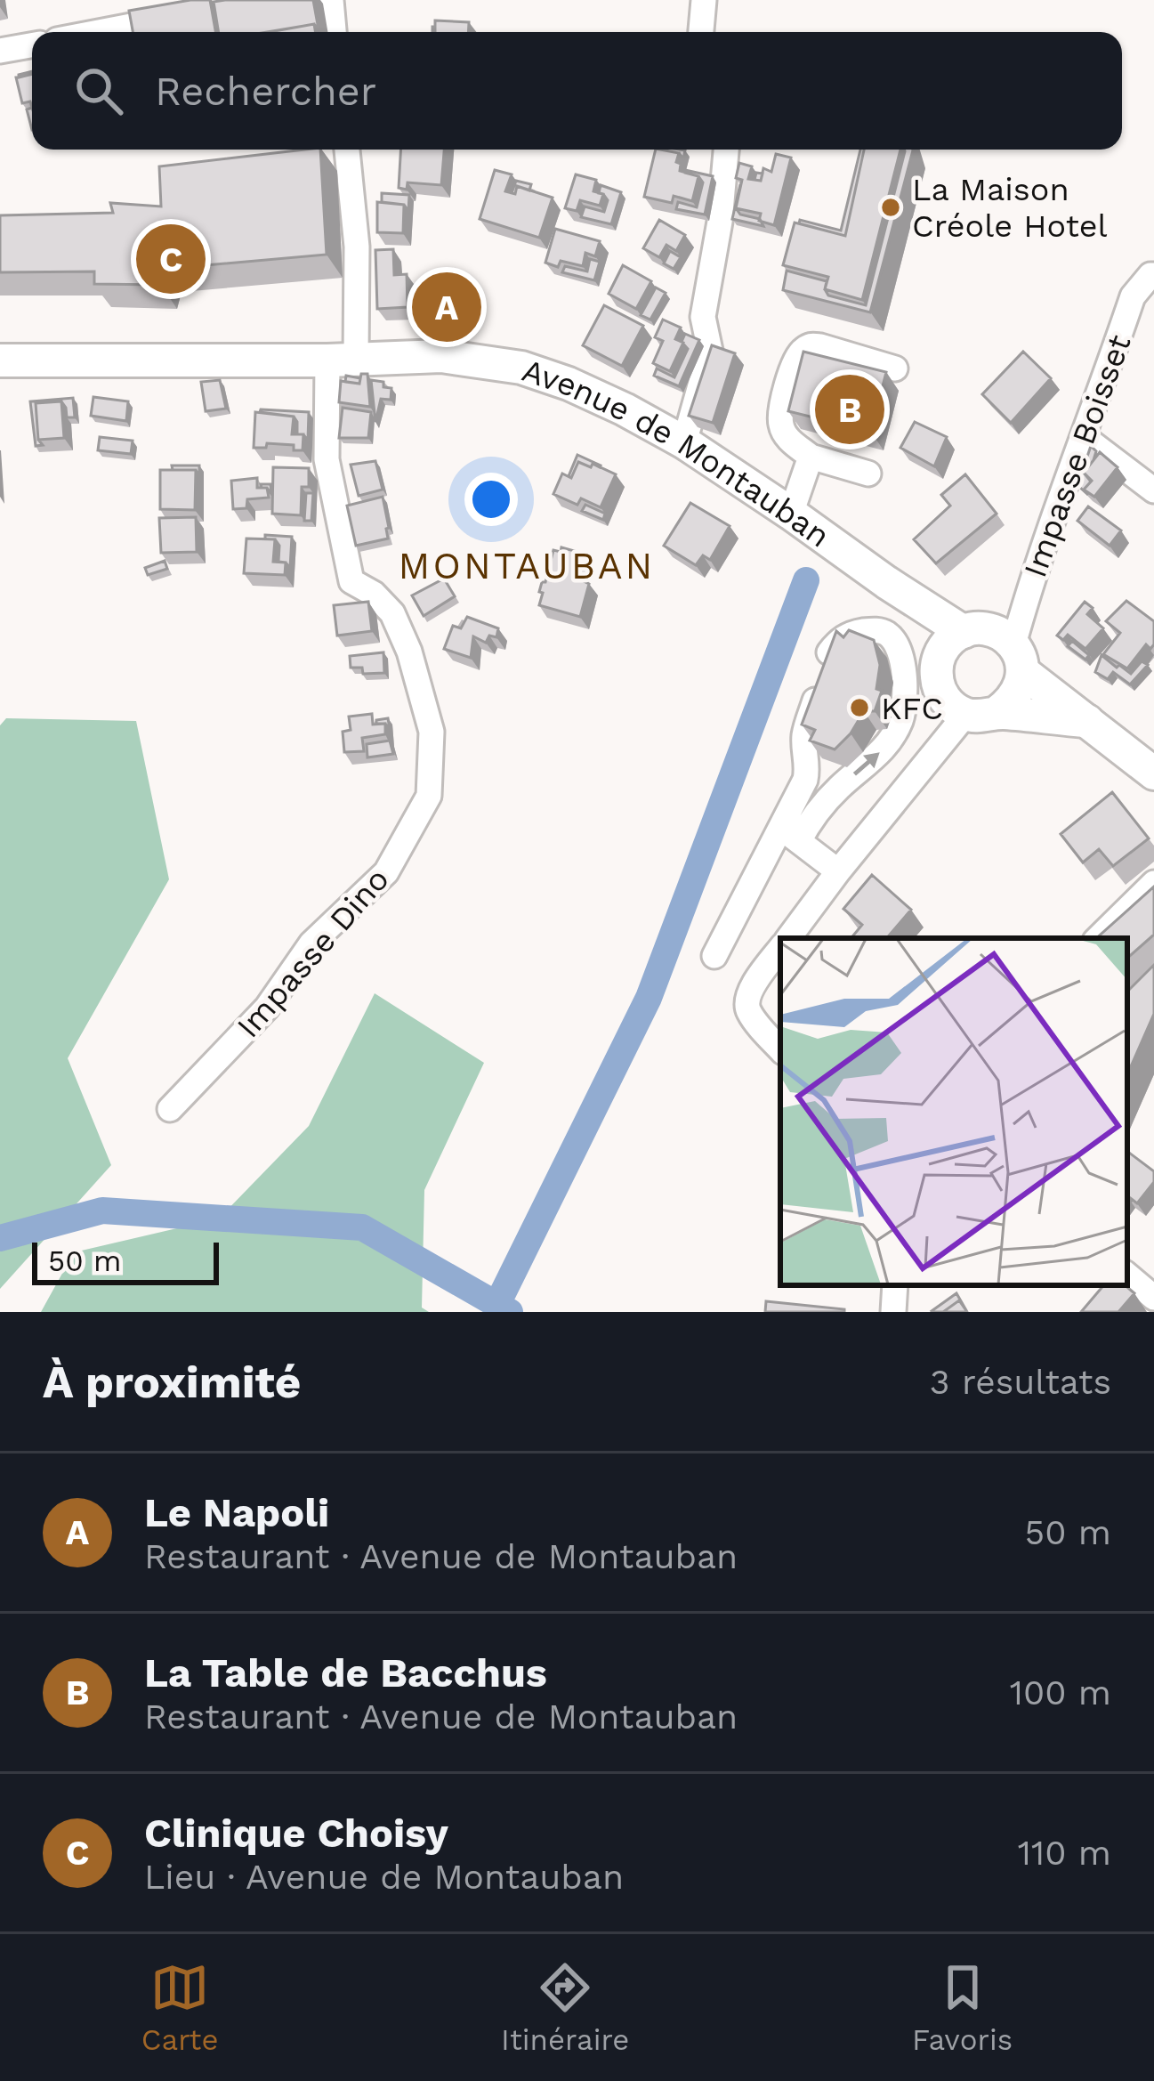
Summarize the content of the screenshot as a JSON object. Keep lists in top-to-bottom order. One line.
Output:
{"streets":{"main road":["Avenue de Montauban"],"street":["Impasse Boisset","Impasse Dino"]},"crossings":[["Impasse Boisset","Avenue de Montauban"],["Avenue de Montauban","Impasse Dino"]],"districts":["MONTAUBAN"],"places":["La Maison Créole Hotel","KFC"],"scale_bar":"50 m","page":{"search":"Rechercher","pins":["C","A","B"],"scale":"50 m","heading":["À proximité","3 résultats"],"list":[{"mark":"A","name":"Le Napoli","note":"Restaurant · Avenue de Montauban","value":"50 m"},{"mark":"B","name":"La Table de Bacchus","note":"Restaurant · Avenue de Montauban","value":"100 m"},{"mark":"C","name":"Clinique Choisy","note":"Lieu · Avenue de Montauban","value":"110 m"}],"nav":["Carte","Itinéraire","Favoris"]}}
